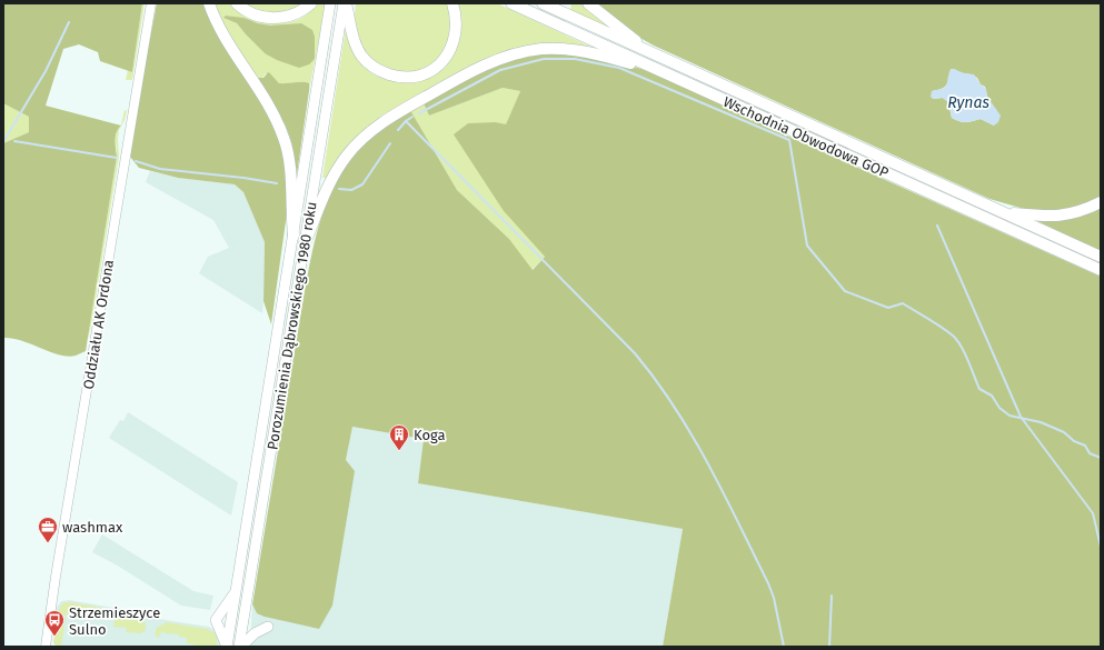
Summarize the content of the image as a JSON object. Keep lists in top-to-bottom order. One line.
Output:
{"streets":{"highway":["Wschodnia Obwodowa GOP"],"main road":["Porozumienia Dąbrowskiego 1980 roku"],"street":["Oddziału AK Ordona"]},"water":["Rynas"],"places":{"building":["Koga"],"office":["washmax"],"bus stop":["Strzemieszyce Sulno"]}}
